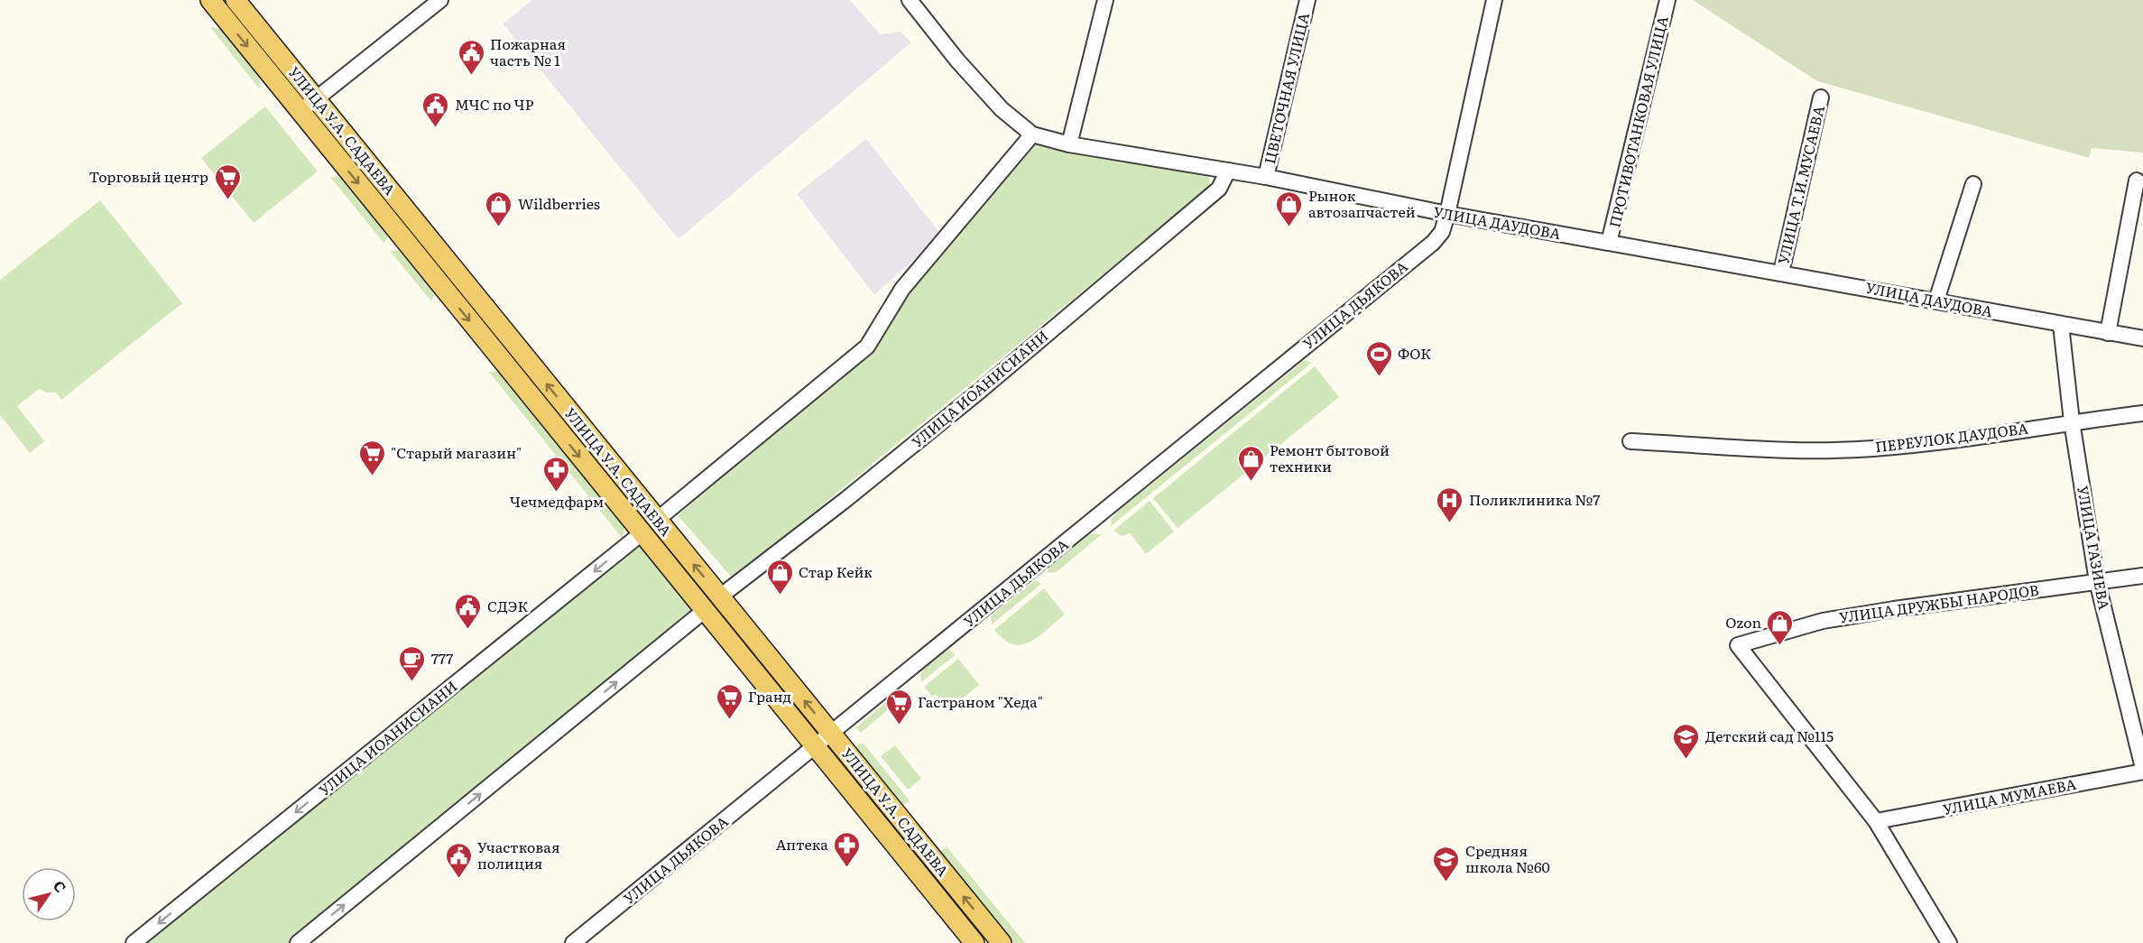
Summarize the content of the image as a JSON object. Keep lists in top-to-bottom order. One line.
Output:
{"streets":{"main road":["УЛИЦА У.А. САДАЕВА"],"street":["ЦВЕТОЧНАЯ УЛИЦА","ПРОТИВОТАНКОВАЯ УЛИЦА","УЛИЦА Т.И.МУСАЕВА","УЛИЦА ДАУДОВА","УЛИЦА ДЬЯКОВА","УЛИЦА ИОАНИСИАНИ","ПЕРЕУЛОК ДАУДОВА","УЛИЦА ГАЗИЕВА","УЛИЦА ДРУЖБЫ НАРОДОВ","УЛИЦА МУМАЕВА"]},"crossings":[["ЦВЕТОЧНАЯ УЛИЦА","УЛИЦА ДАУДОВА"],["ПРОТИВОТАНКОВАЯ УЛИЦА","УЛИЦА ДАУДОВА"],["УЛИЦА У.А. САДАЕВА","УЛИЦА ДЬЯКОВА"],["УЛИЦА У.А. САДАЕВА","УЛИЦА ИОАНИСИАНИ"],["УЛИЦА Т.И.МУСАЕВА","УЛИЦА ДАУДОВА"],["УЛИЦА ДАУДОВА","УЛИЦА ДЬЯКОВА"],["УЛИЦА ДАУДОВА","УЛИЦА ИОАНИСИАНИ"],["УЛИЦА ДАУДОВА","УЛИЦА ГАЗИЕВА"],["ПЕРЕУЛОК ДАУДОВА","УЛИЦА ГАЗИЕВА"],["УЛИЦА ГАЗИЕВА","УЛИЦА ДРУЖБЫ НАРОДОВ"],["УЛИЦА ГАЗИЕВА","УЛИЦА МУМАЕВА"],["УЛИЦА ДРУЖБЫ НАРОДОВ","УЛИЦА МУМАЕВА"]],"places":{"public building":["Пожарная часть № 1","МЧС по ЧР","СДЭК","Участковая полиция"],"supermarket":["Торговый центр","\"Старый магазин\"","Гранд","Гастраном \"Хеда\""],"shop":["Wildberries","Рынок автозапчастей","Ремонт бытовой техники","Стар Кейк","Ozon"],"sports":["ФОК"],"pharmacy":["Чечмедфарм","Аптека"],"hospital":["Поликлиника №7"],"cafe":["777"],"school or university":["Детский сад №115","Средняя школа №60"]},"north":"top right"}
